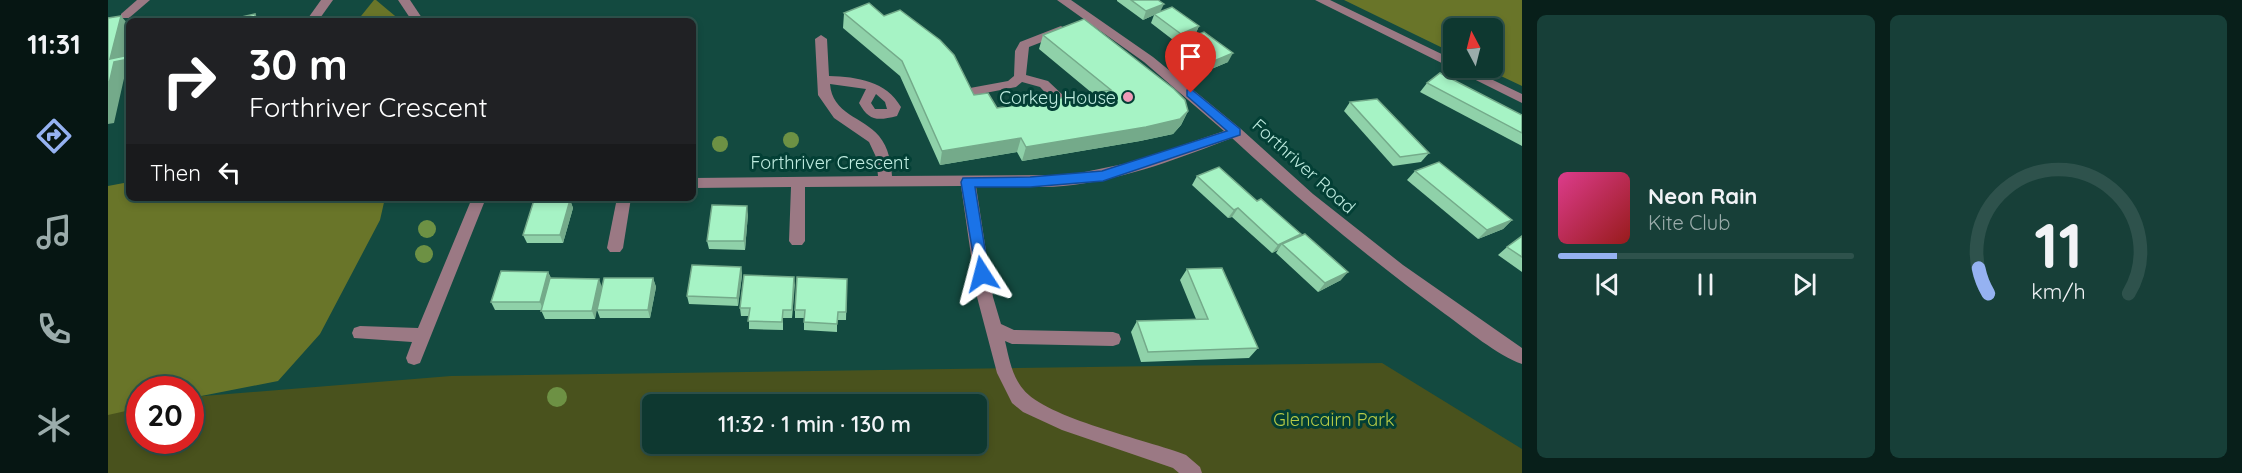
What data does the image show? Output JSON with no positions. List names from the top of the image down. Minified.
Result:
{"streets":{"street":["Forthriver Crescent","Forthriver Road"]},"crossings":[["Forthriver Crescent","Forthriver Road"]],"parks":["Glencairn Park"],"places":["Corkey House"],"north":"top","page":{"tabs":"11:31","turn":["30 m","Forthriver Crescent"],"then":"Then","song":["Neon Rain","Kite Club"],"limit":"20","trip":"11:32 · 1 min · 130 m","gauge":["11","km/h"]}}
